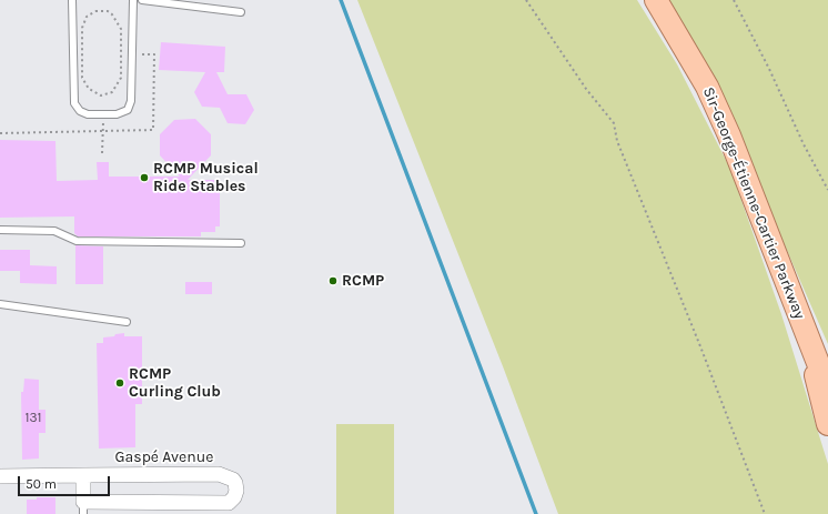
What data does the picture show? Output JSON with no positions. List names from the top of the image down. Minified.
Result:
{"streets":{"main road":["Sir-George-Étienne-Cartier Parkway"],"street":["Gaspé Avenue"]},"places":["RCMP Musical Ride Stables","RCMP","RCMP Curling Club"],"house_numbers":["131"],"scale_bar":"50 m"}
